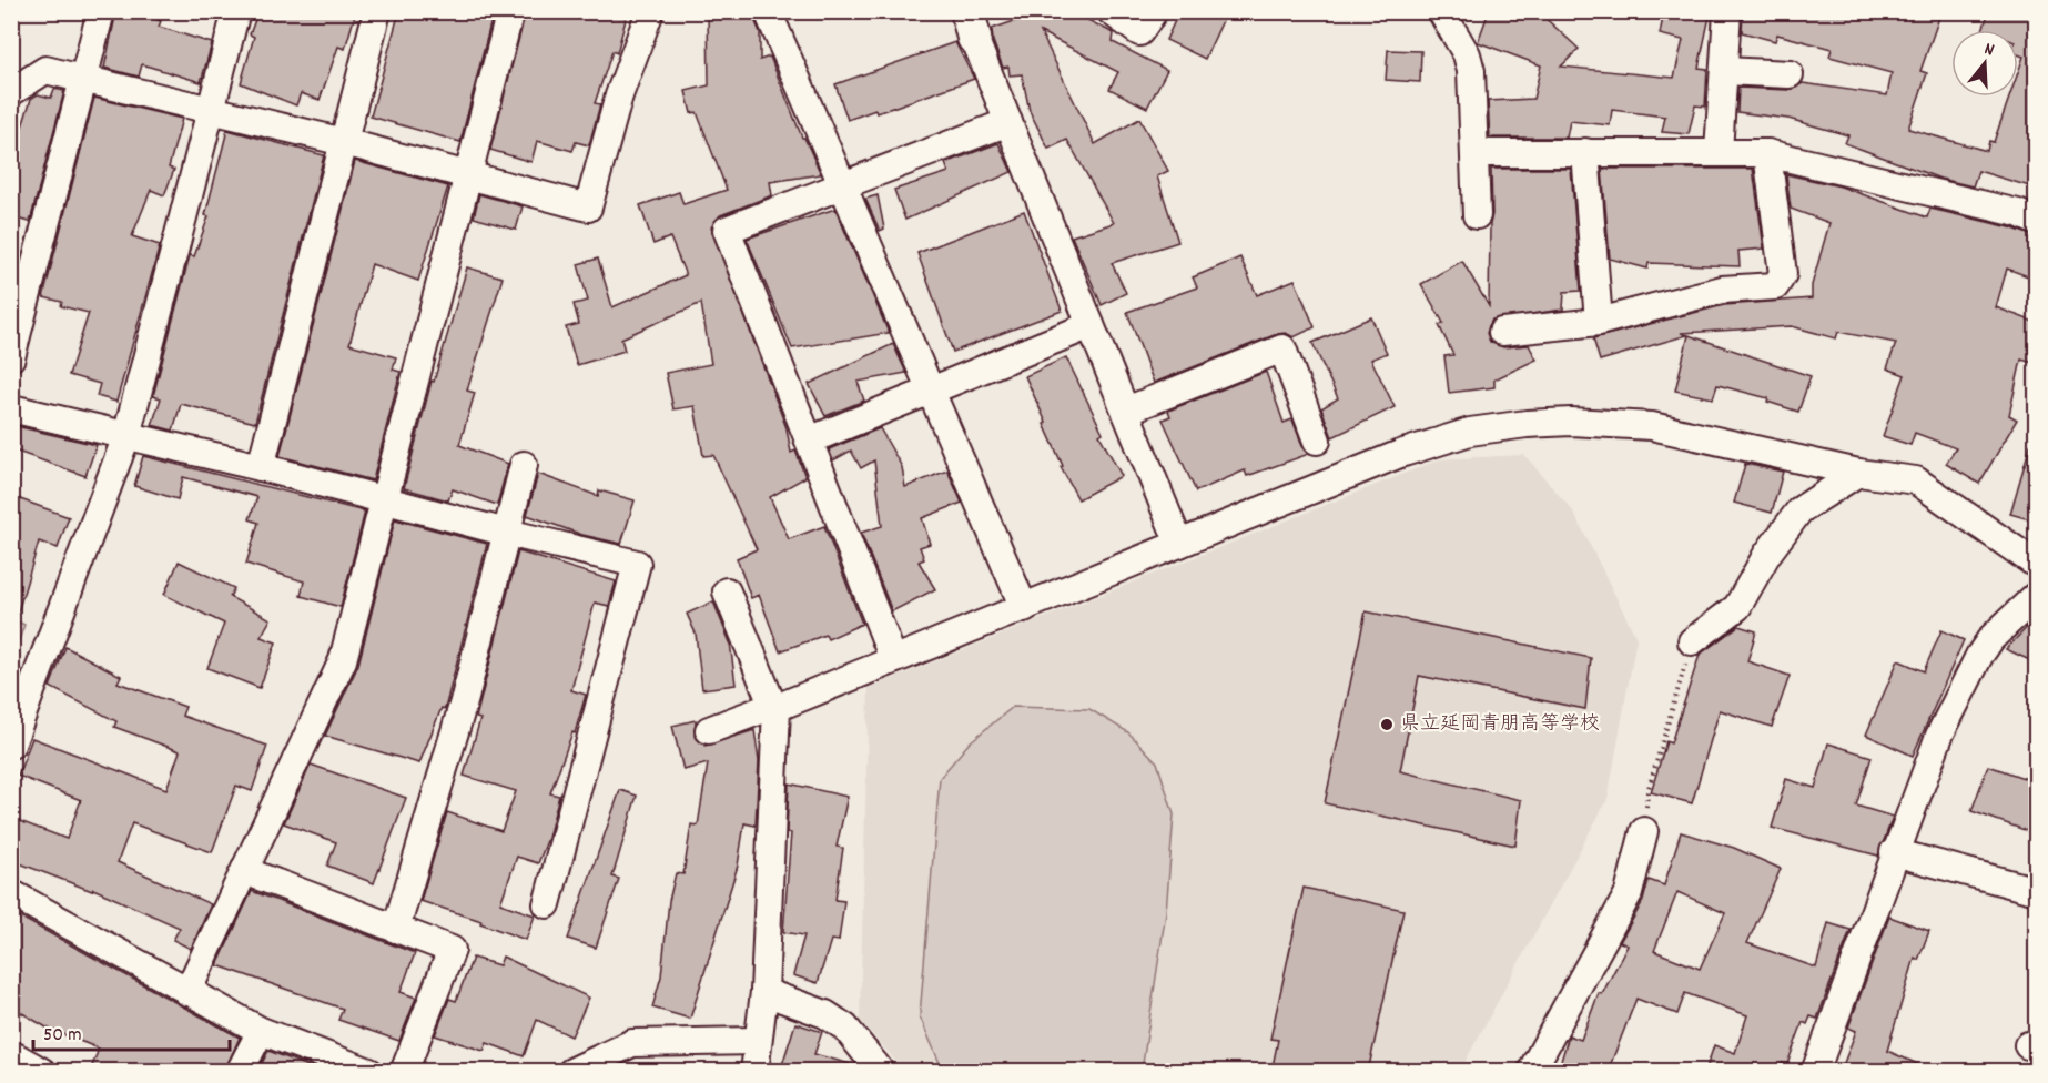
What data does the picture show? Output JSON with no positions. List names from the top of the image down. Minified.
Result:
{"places":["県立延岡青朋高等学校"],"scale_bar":"50 m","north":"top"}
